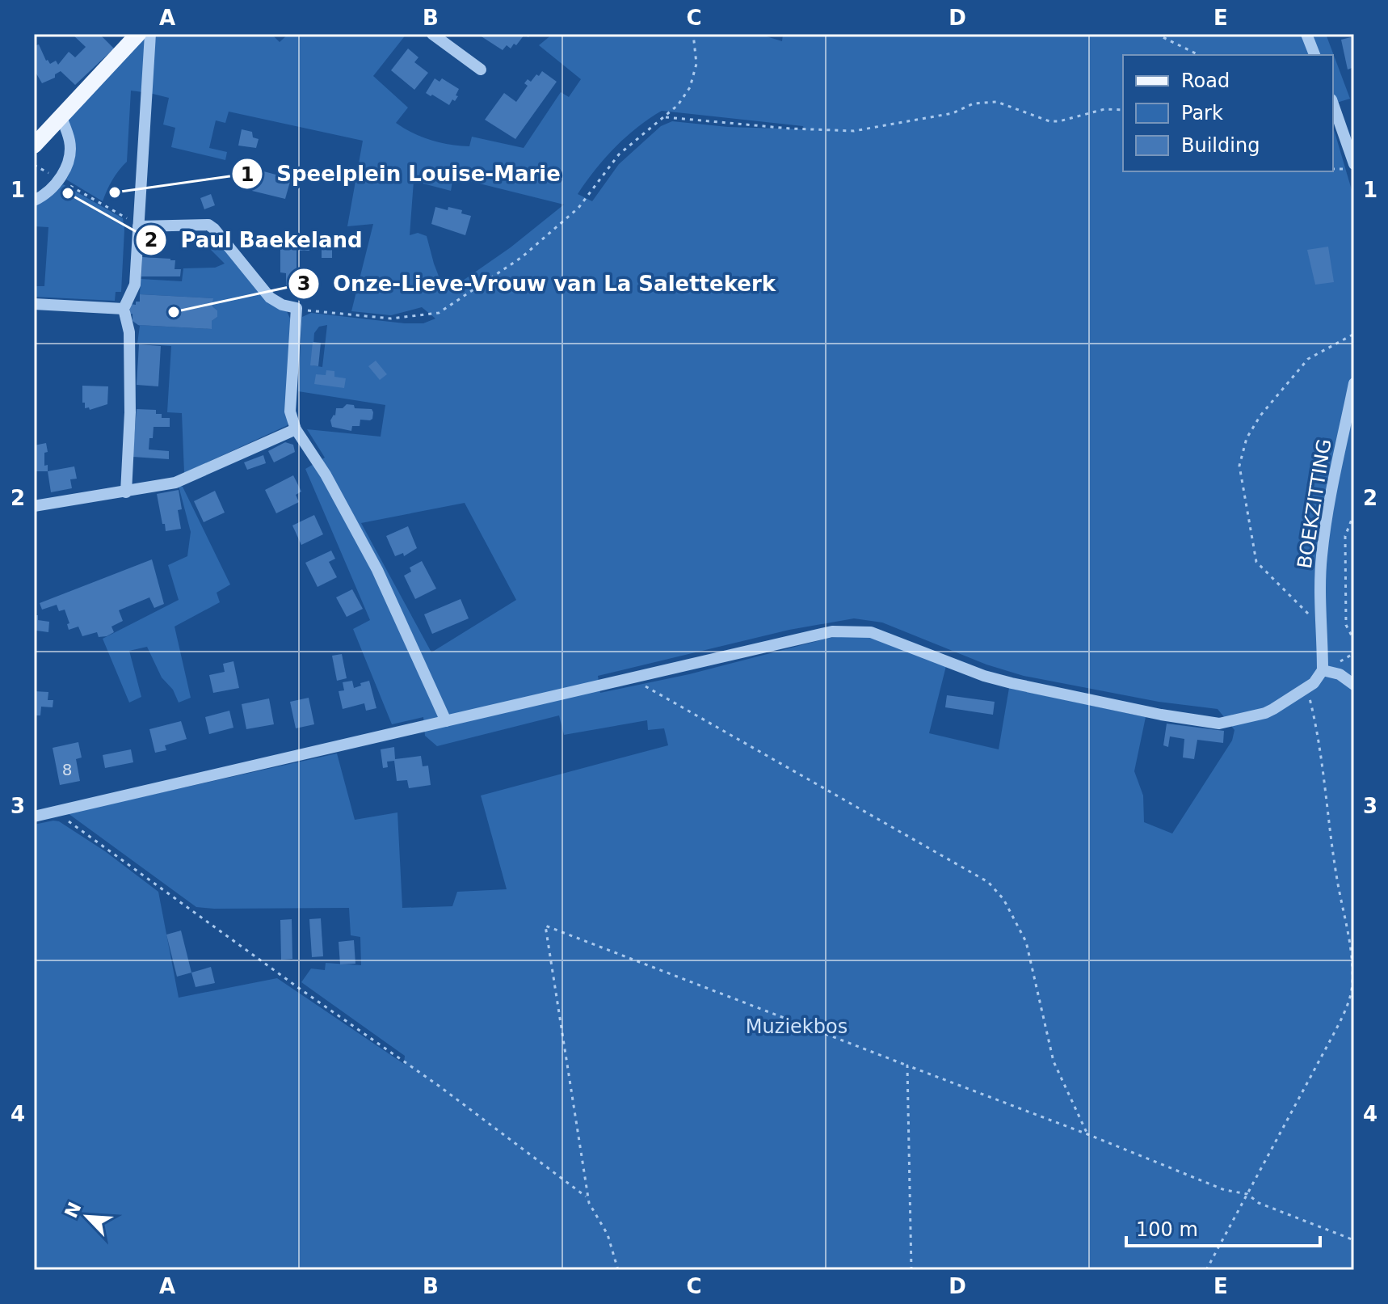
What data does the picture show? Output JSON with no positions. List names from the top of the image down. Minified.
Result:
{"streets":{"street":["BOEKZITTING"]},"parks":["Muziekbos"],"places":["Speelplein Louise-Marie","Paul Baekeland","Onze-Lieve-Vrouw van La Salettekerk"],"house_numbers":["8"],"legend":["Road","Park","Building"],"scale_bar":"100 m","north":"top left","grid":{"columns":["A","B","C","D","E"],"rows":["1","2","3","4"]}}
